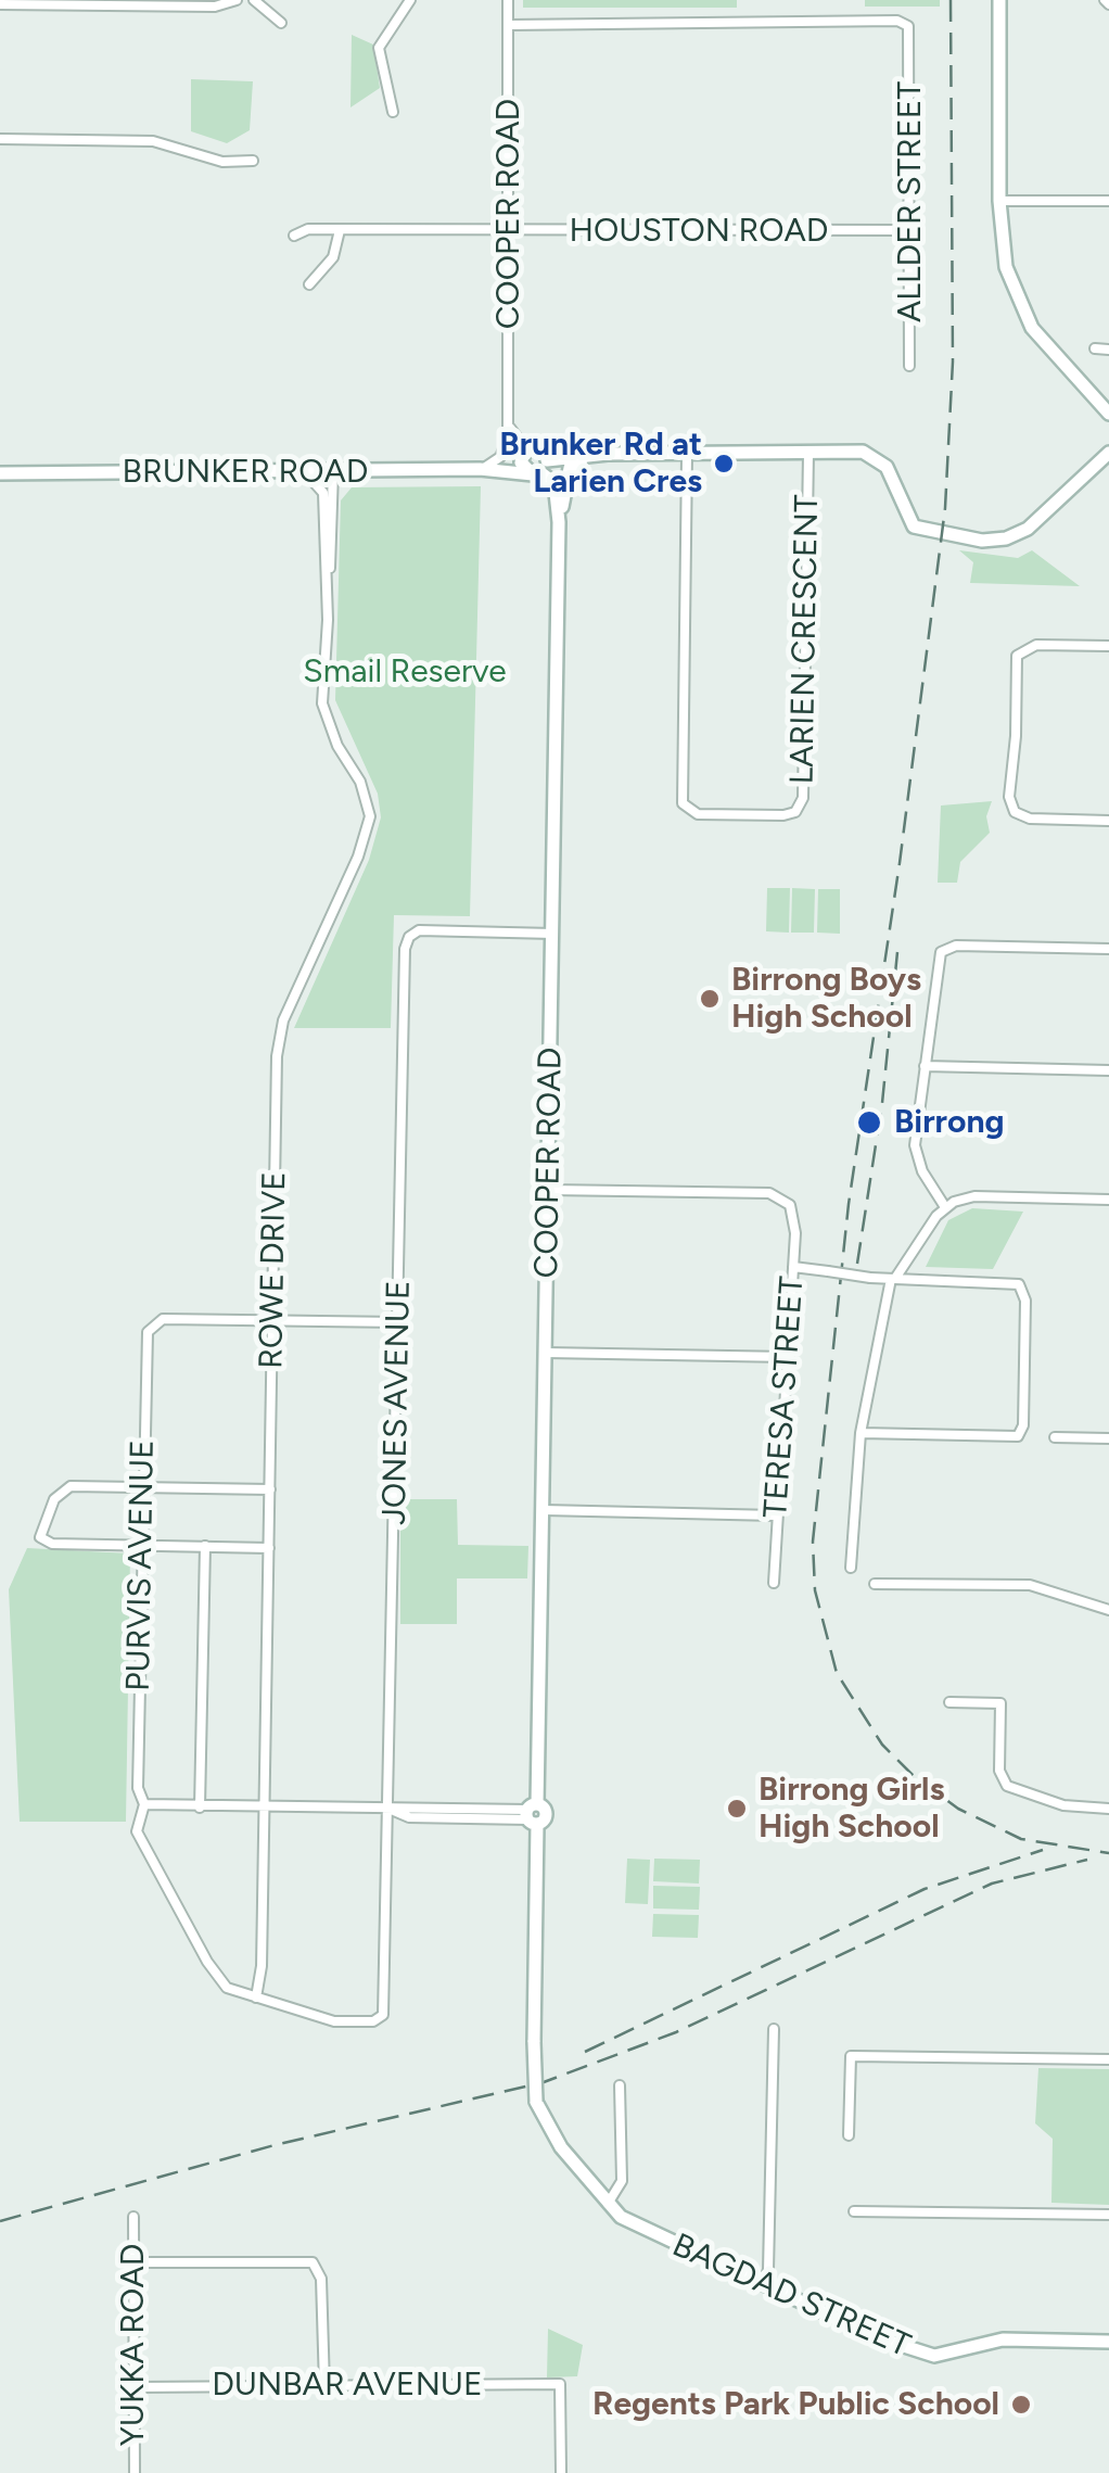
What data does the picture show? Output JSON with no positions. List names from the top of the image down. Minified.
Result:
{"streets":{"street":["ALLDER STREET","COOPER ROAD","HOUSTON ROAD","BRUNKER ROAD","LARIEN CRESCENT","ROWE DRIVE","TERESA STREET","JONES AVENUE","PURVIS AVENUE","BAGDAD STREET","YUKKA ROAD","DUNBAR AVENUE"]},"crossings":[["ALLDER STREET","COOPER ROAD"],["ALLDER STREET","HOUSTON ROAD"],["COOPER ROAD","HOUSTON ROAD"],["COOPER ROAD","TERESA STREET"],["COOPER ROAD","JONES AVENUE"],["COOPER ROAD","BAGDAD STREET"],["BRUNKER ROAD","LARIEN CRESCENT"],["BRUNKER ROAD","ROWE DRIVE"],["ROWE DRIVE","PURVIS AVENUE"],["JONES AVENUE","PURVIS AVENUE"],["YUKKA ROAD","DUNBAR AVENUE"]],"parks":["Smail Reserve"],"places":["Brunker Rd at Larien Cres","Birrong Boys High School","Birrong","Birrong Girls High School","Regents Park Public School"]}
